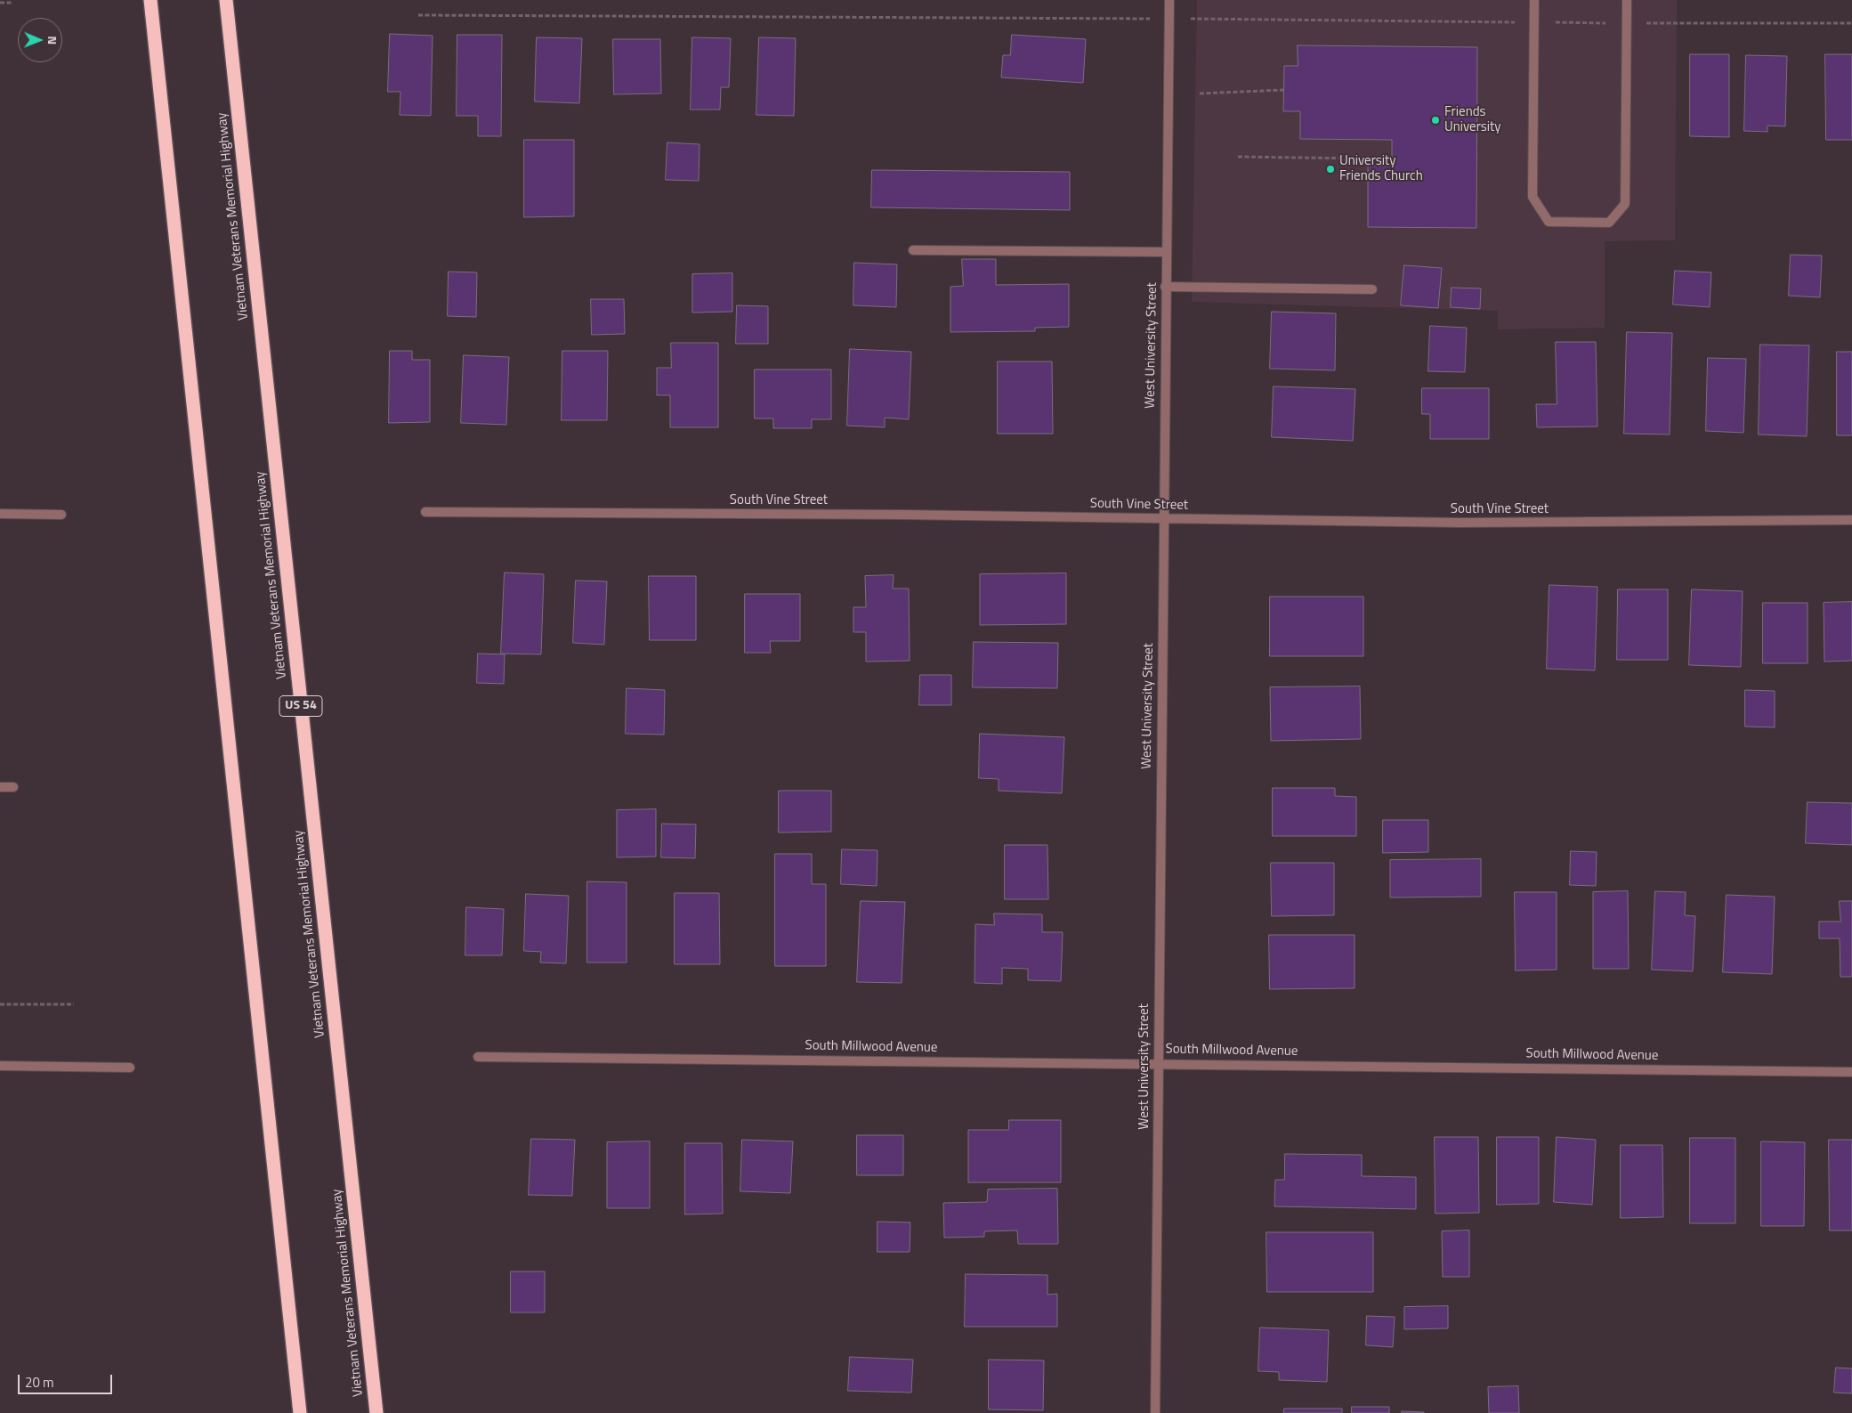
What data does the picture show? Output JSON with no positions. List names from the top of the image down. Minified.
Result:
{"streets":{"highway":["Vietnam Veterans Memorial Highway","US 54"],"street":["West University Street","South Vine Street","South Millwood Avenue"]},"crossings":[["West University Street","South Vine Street"],["West University Street","South Millwood Avenue"]],"places":["Friends University","University Friends Church"],"scale_bar":"20 m","north":"right"}
